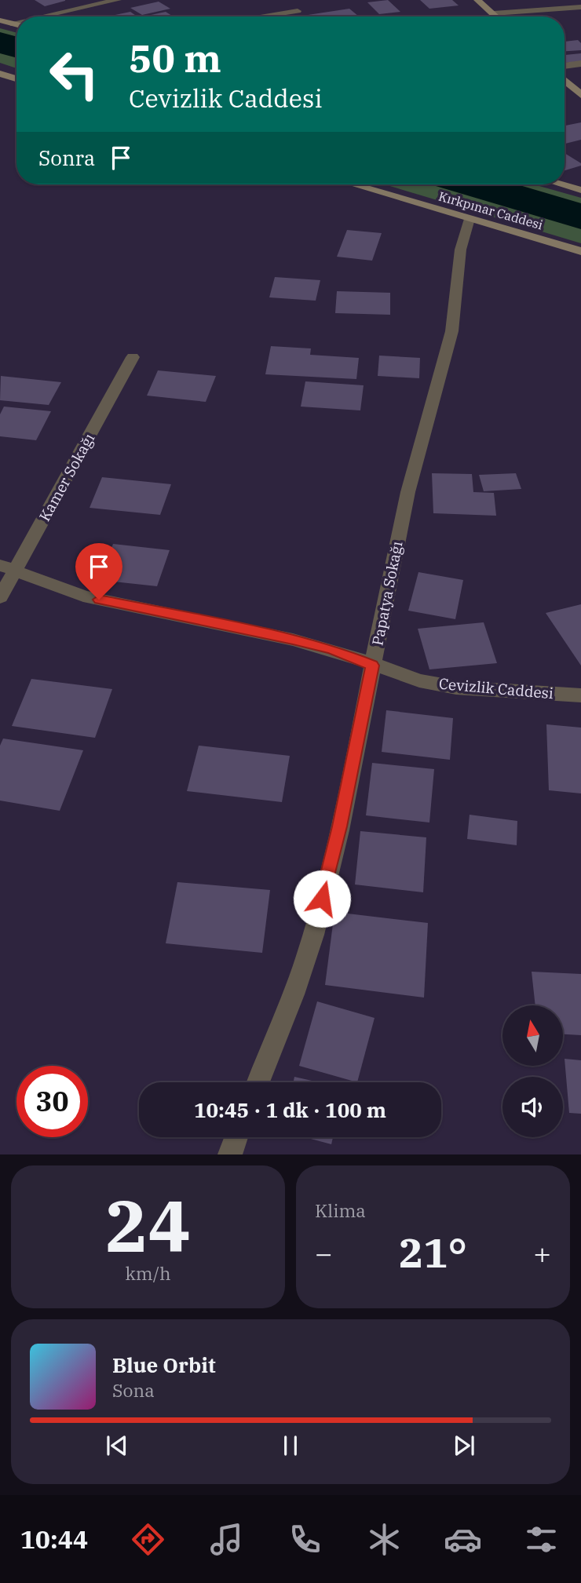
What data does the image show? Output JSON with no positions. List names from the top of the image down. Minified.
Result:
{"streets":{"street":["Kırkpınar Caddesi","Kamer Sokağı","Papatya Sokağı","Cevizlik Caddesi"]},"crossings":[["Kırkpınar Caddesi","Papatya Sokağı"],["Kamer Sokağı","Cevizlik Caddesi"],["Papatya Sokağı","Cevizlik Caddesi"]],"north":"top","page":{"turn":["50 m","Cevizlik Caddesi"],"then":"Sonra","limit":"30","trip":"10:45 · 1 dk · 100 m","tile":[["24","km/h"],"Klima"],"heat":["−","21°","+"],"song":["Blue Orbit","Sona"],"tabs":"10:44"}}
